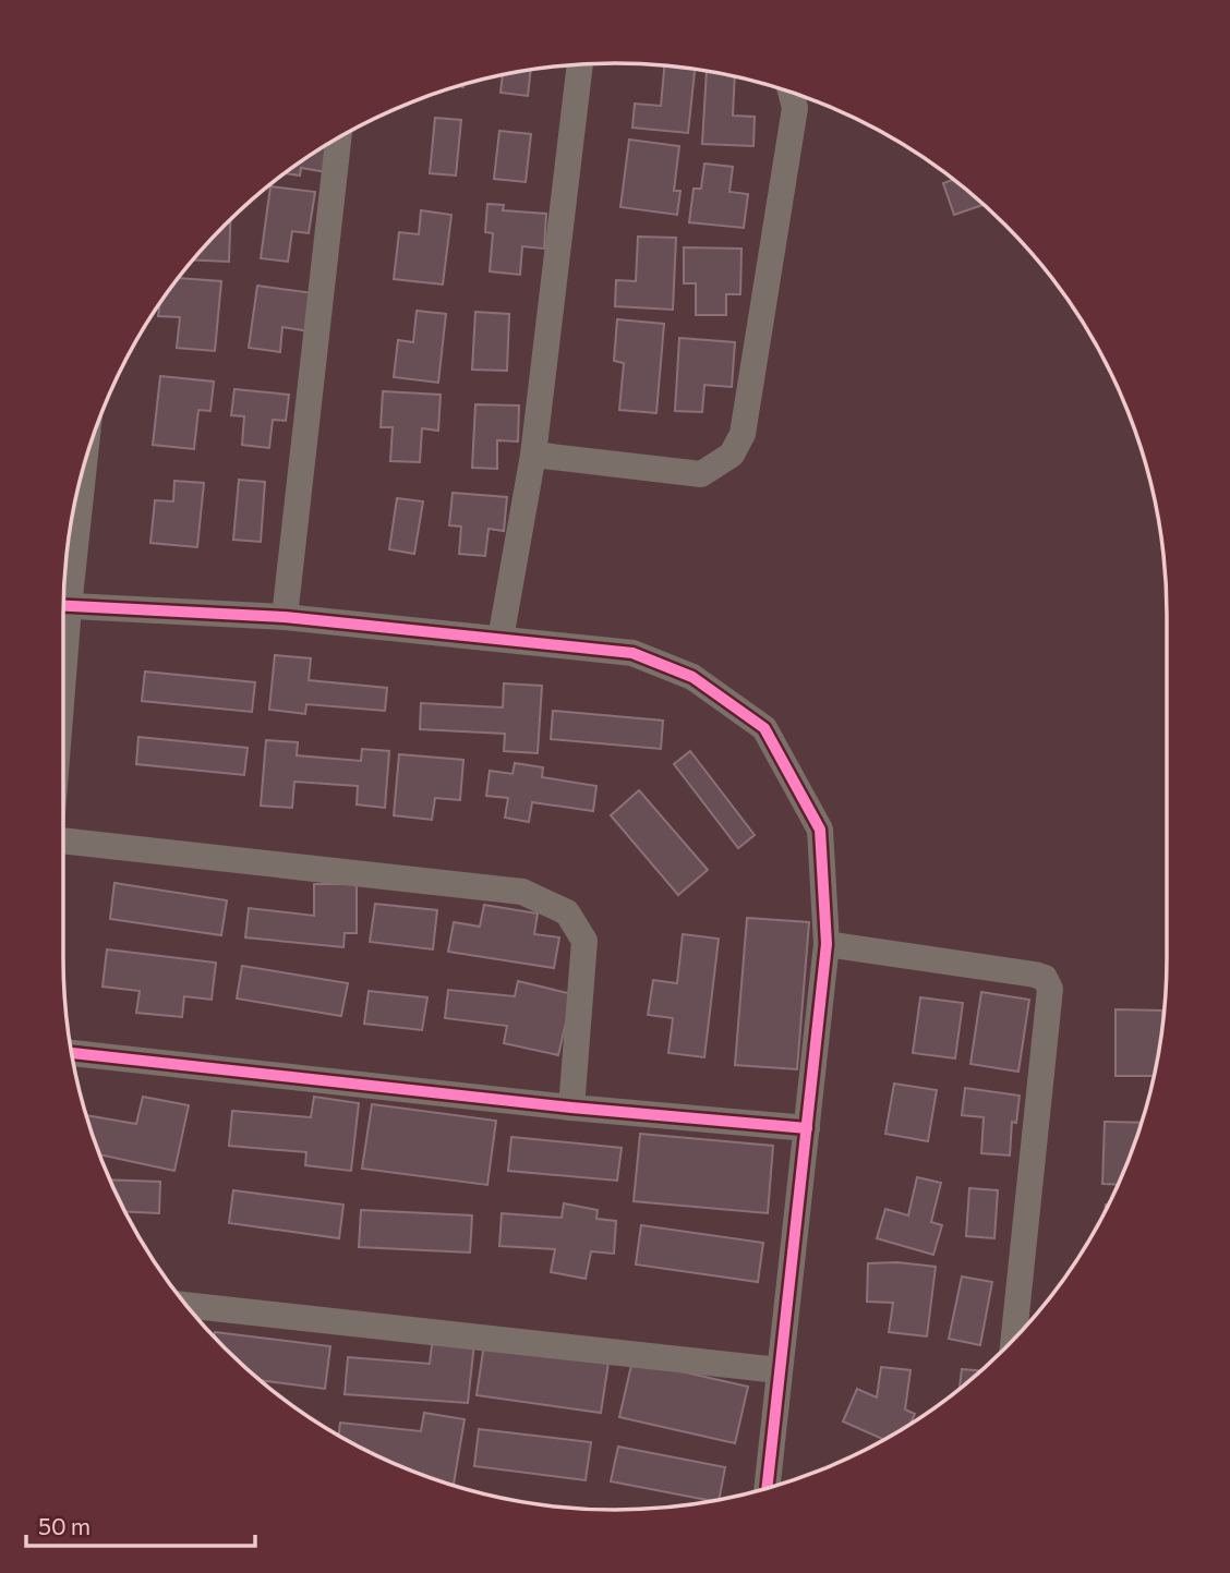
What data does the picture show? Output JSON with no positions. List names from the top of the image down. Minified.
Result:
{"scale_bar":"50 m"}
